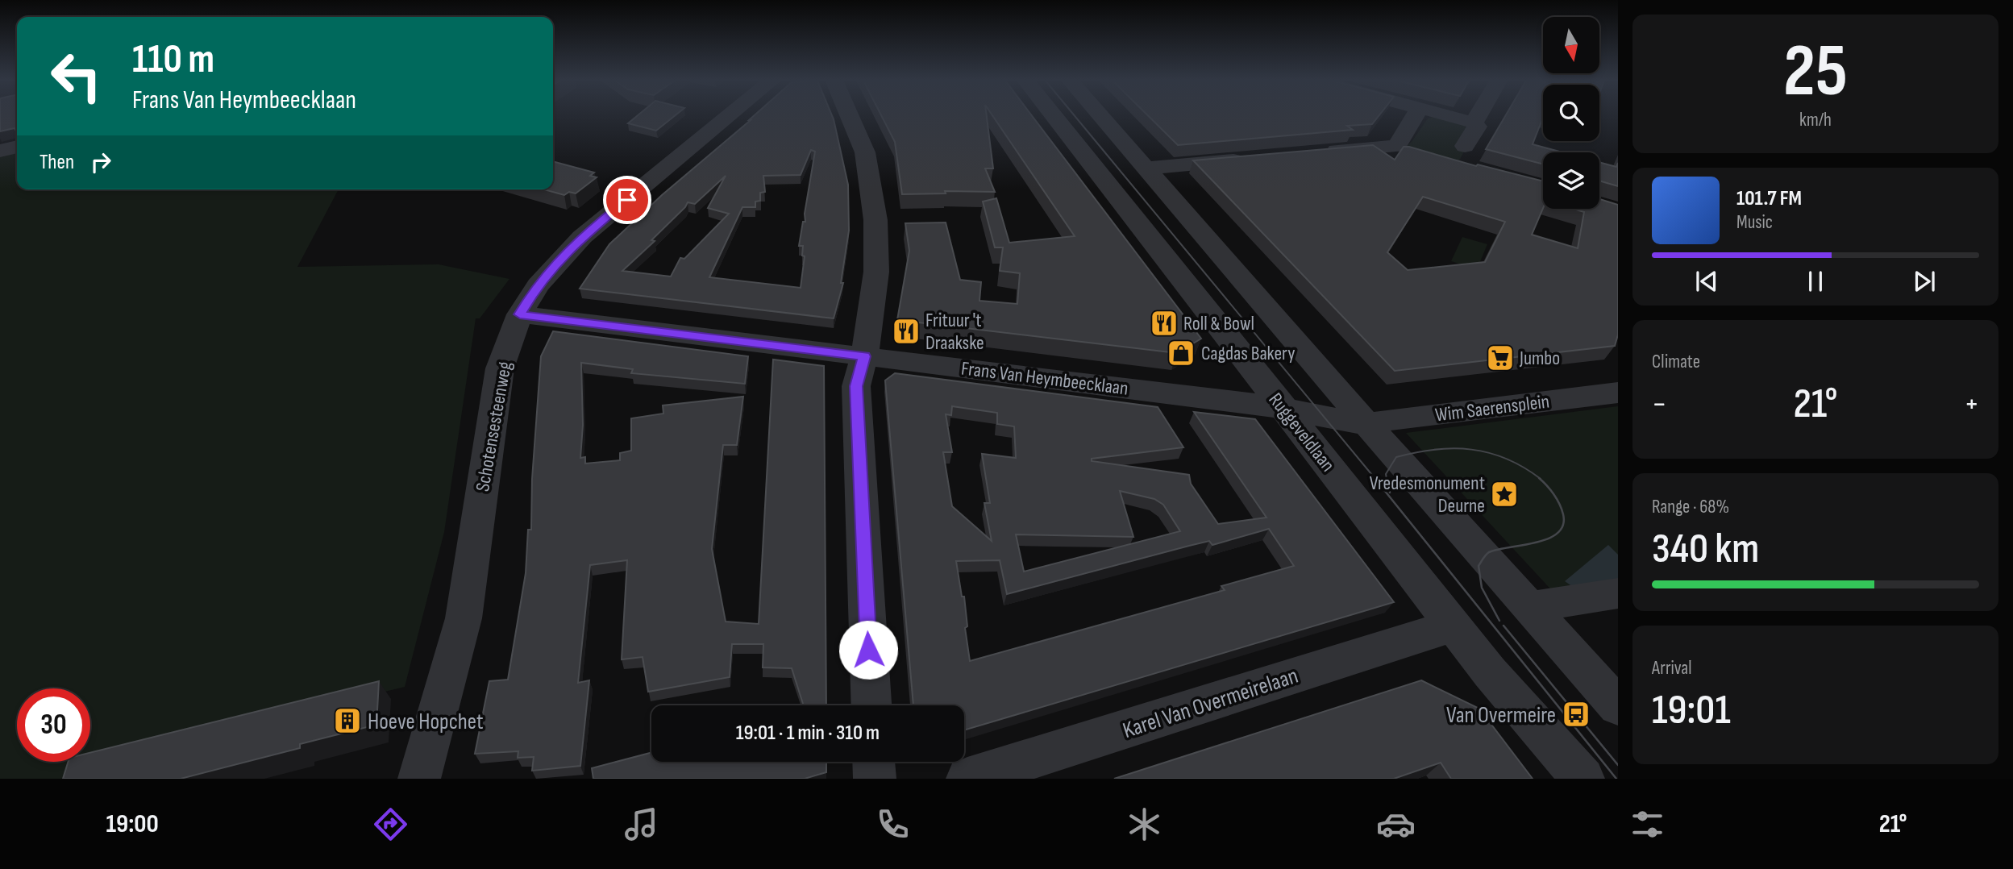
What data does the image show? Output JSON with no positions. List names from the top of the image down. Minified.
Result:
{"streets":{"street":["Frans Van Heymbeecklaan","Wim Saerensplein","Schotensesteenweg","Ruggeveldlaan","Karel Van Overmeirelaan"]},"crossings":[["Frans Van Heymbeecklaan","Wim Saerensplein"],["Frans Van Heymbeecklaan","Schotensesteenweg"],["Frans Van Heymbeecklaan","Ruggeveldlaan"],["Ruggeveldlaan","Karel Van Overmeirelaan"]],"places":{"restaurant":["Roll & Bowl","Frituur 't Draakske"],"shop":["Cagdas Bakery"],"supermarket":["Jumbo"],"place":["Vredesmonument Deurne"],"bus stop":["Van Overmeire"],"building":["Hoeve Hopchet"]},"north":"bottom","page":{"tile":[["25","km/h"],"Climate",["Range · 68%","340 km"],["Arrival","19:01"]],"turn":["110 m","Frans Van Heymbeecklaan"],"then":"Then","song":["101.7 FM","Music"],"heat":["−","21°","+"],"limit":"30","trip":"19:01 · 1 min · 310 m","tabs":["19:00","21°"]}}
